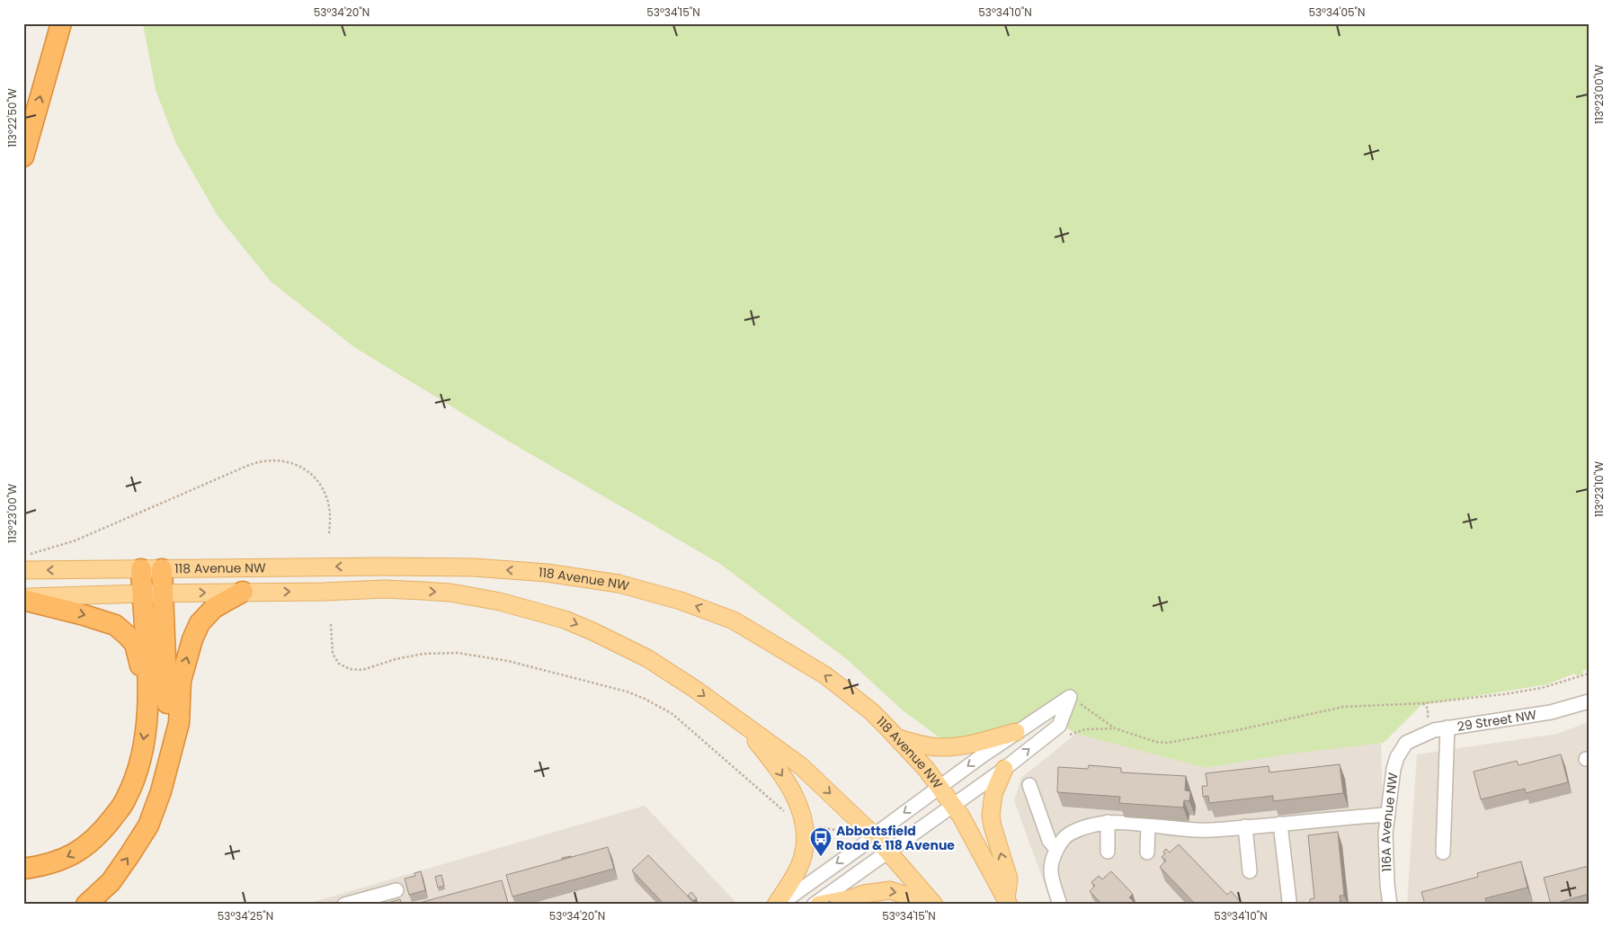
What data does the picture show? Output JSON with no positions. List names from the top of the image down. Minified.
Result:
{"streets":{"main road":["118 Avenue NW"],"street":["29 Street NW","116A Avenue NW"]},"crossings":[["29 Street NW","116A Avenue NW"]],"places":{"bus stop":["Abbottsfield Road & 118 Avenue"]},"coordinates":["53°34'20\"N","53°34'15\"N","53°34'10\"N","53°34'05\"N","113°23'00\"W","113°22'50\"W","113°23'10\"W","53°34'25\"N"]}
